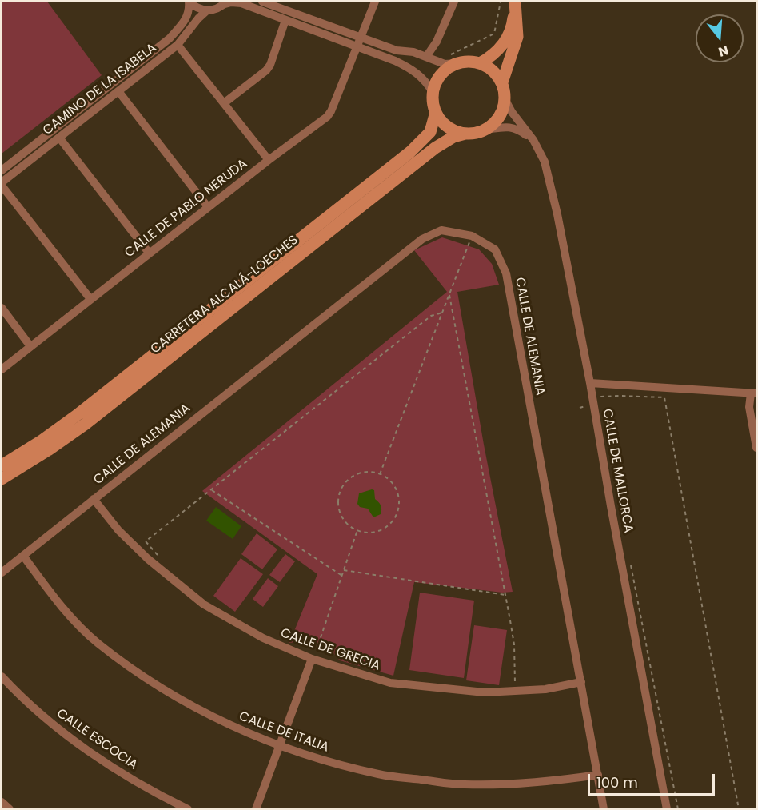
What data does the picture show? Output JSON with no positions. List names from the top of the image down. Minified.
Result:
{"streets":{"main road":["CARRETERA ALCALÁ-LOECHES"],"street":["CAMINO DE LA ISABELA","CALLE DE PABLO NERUDA","CALLE DE ALEMANIA","CALLE DE MALLORCA","CALLE DE GRECIA","CALLE DE ITALIA","CALLE ESCOCIA"]},"crossings":[["CARRETERA ALCALÁ-LOECHES","CALLE DE MALLORCA"],["CALLE DE ALEMANIA","CALLE DE GRECIA"],["CALLE DE ALEMANIA","CALLE DE ITALIA"]],"scale_bar":"100 m","north":"bottom"}
